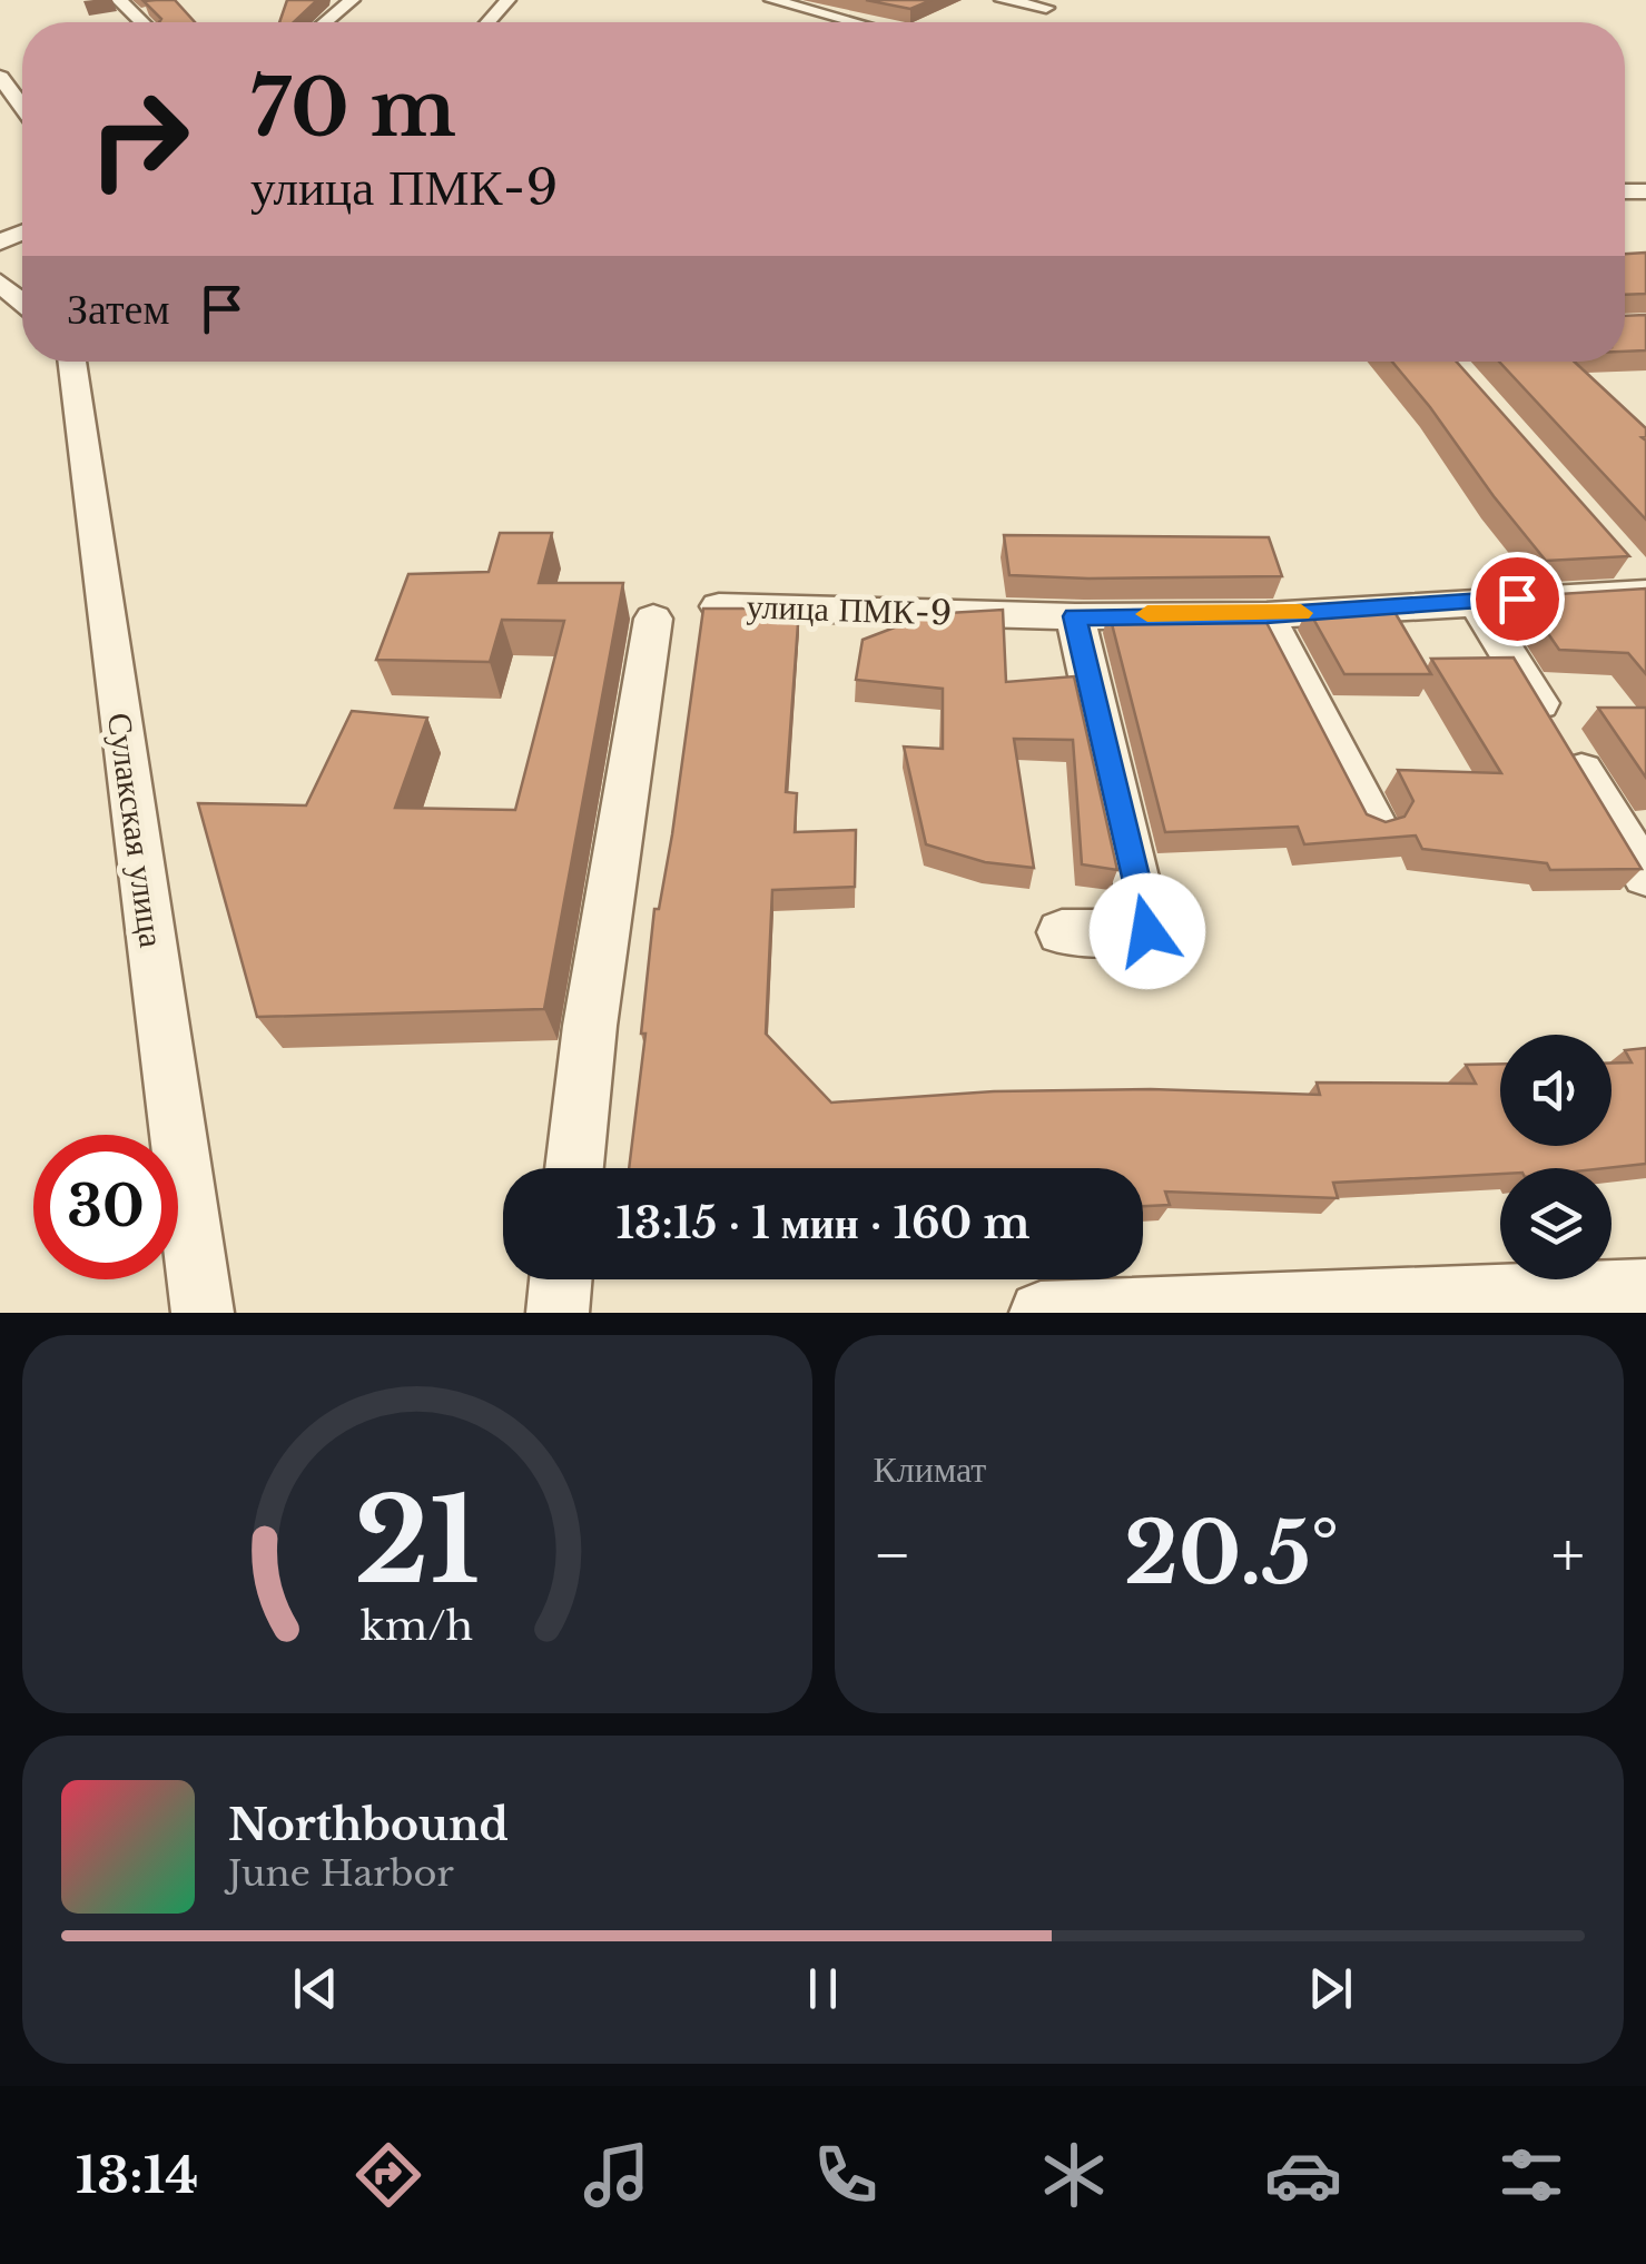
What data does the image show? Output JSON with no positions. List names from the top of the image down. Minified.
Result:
{"streets":{"street":["улица ПМК-9","Сулакская улица"]},"page":{"turn":["70 m","улица ПМК-9"],"then":"Затем","limit":"30","trip":"13:15 · 1 мин · 160 m","tile":"Климат","heat":["−","20.5°","+"],"song":["Northbound","June Harbor"],"tabs":"13:14","gauge":["21","km/h"]}}
